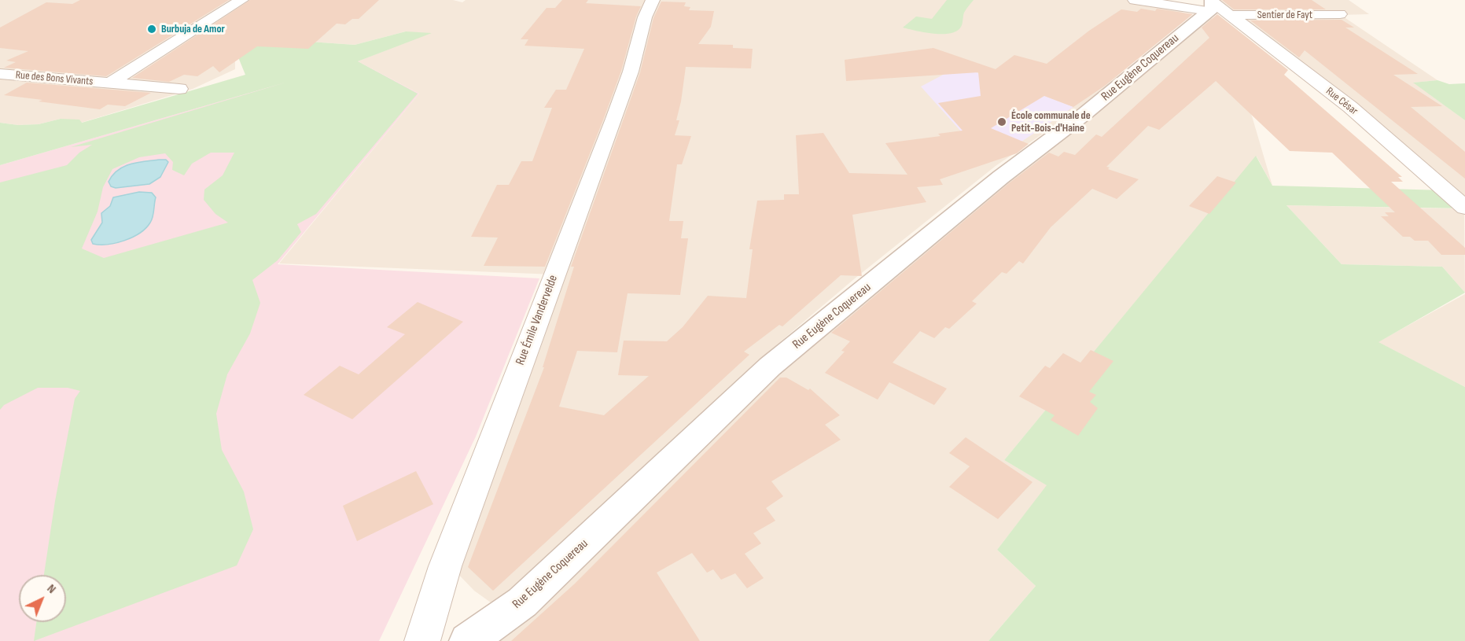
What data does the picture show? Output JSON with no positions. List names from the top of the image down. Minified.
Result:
{"streets":{"street":["Sentier de Fayt","Rue Eugène Coquereau","Rue des Bons Vivants","Rue César","Rue Émile Vandervelde"]},"crossings":[["Sentier de Fayt","Rue Eugène Coquereau"],["Sentier de Fayt","Rue César"],["Rue Eugène Coquereau","Rue César"]],"places":["Burbuja de Amor","École communale de Petit-Bois-d'Haine"],"north":"top right"}
